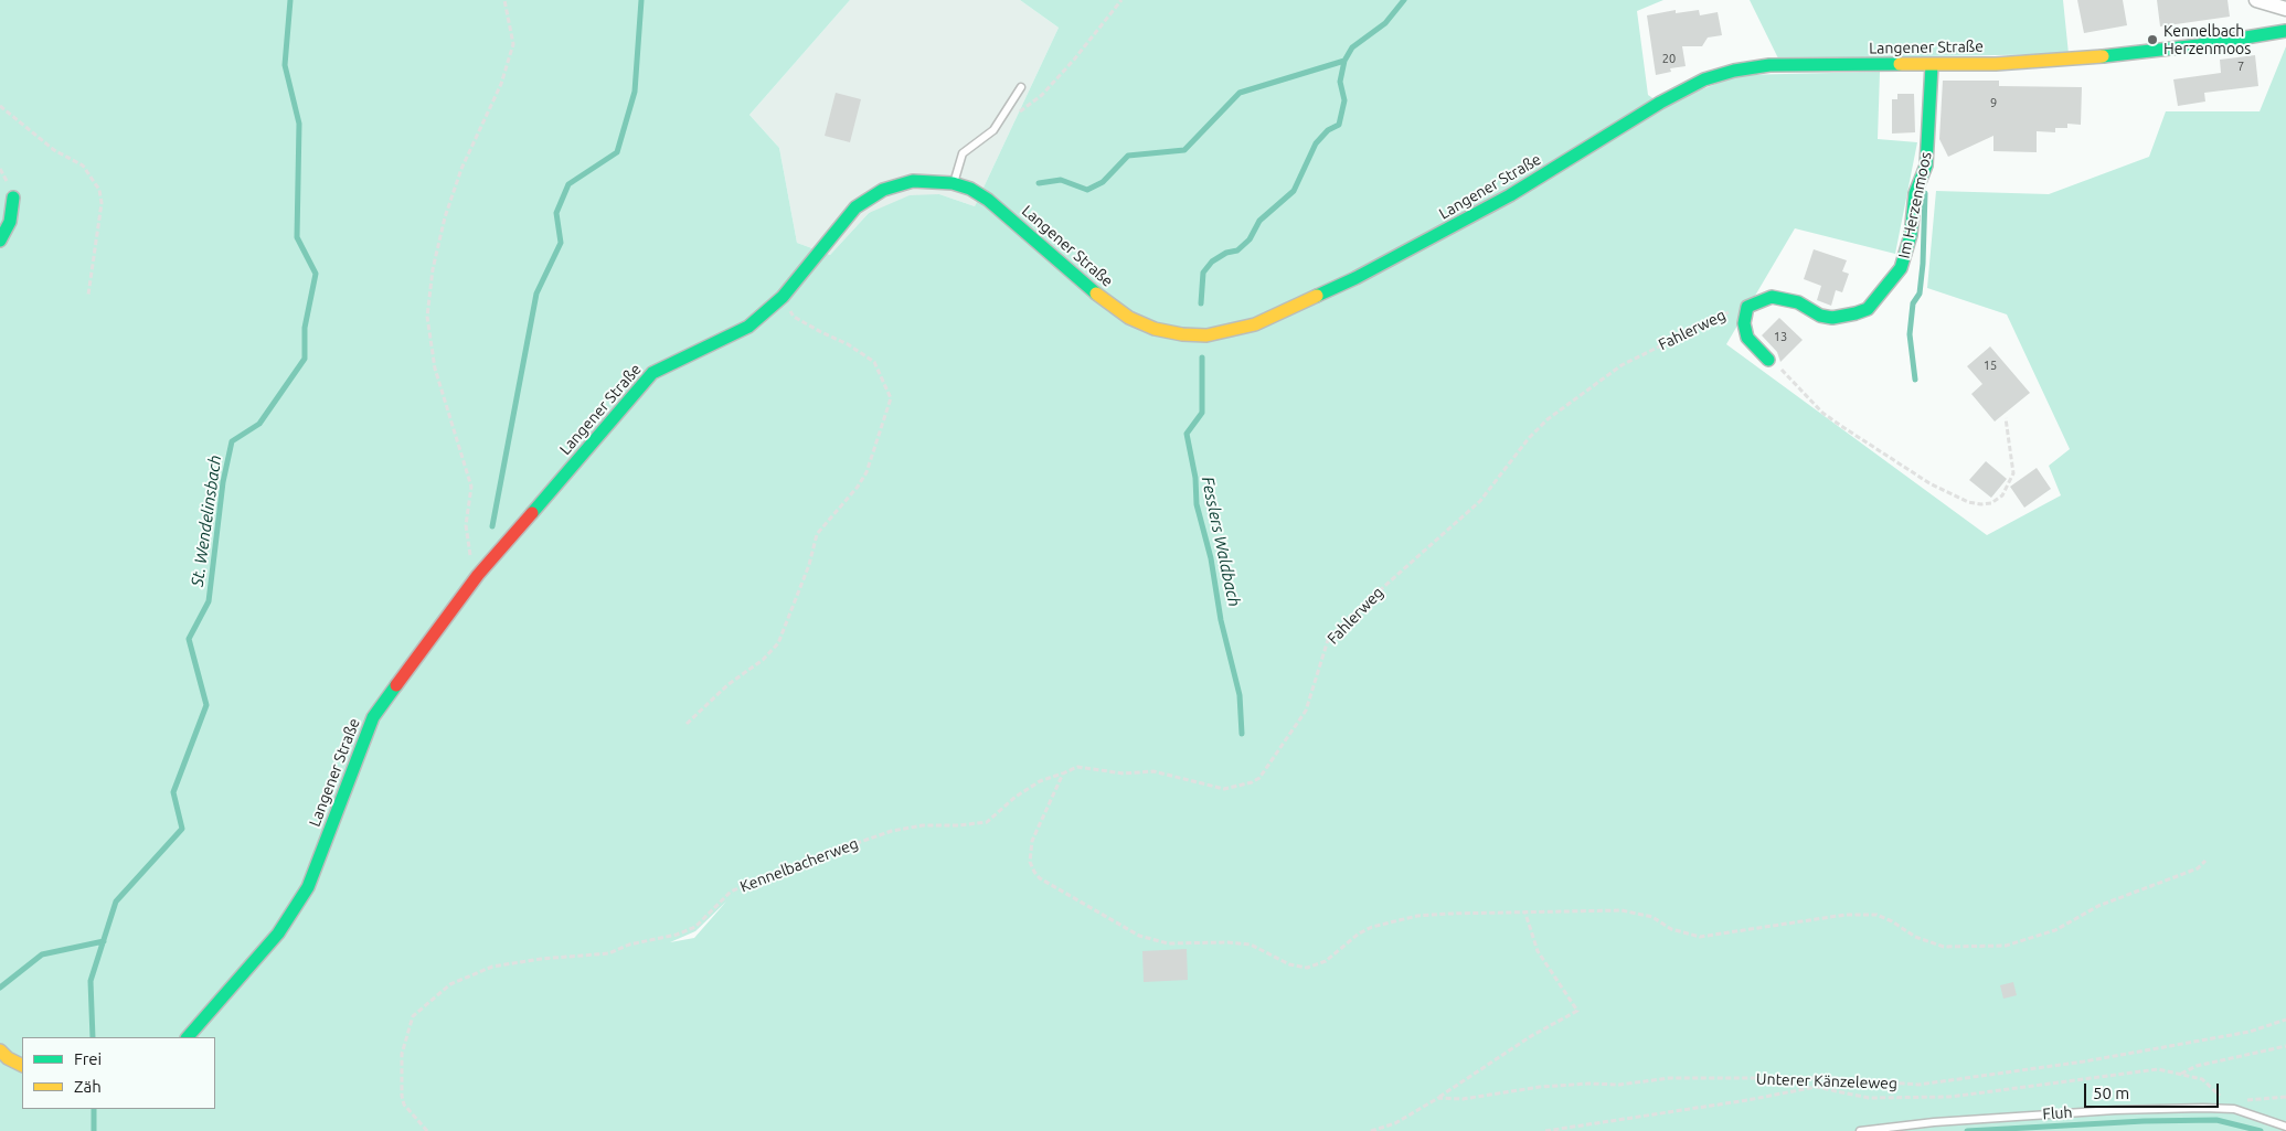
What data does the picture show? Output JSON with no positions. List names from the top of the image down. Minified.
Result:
{"streets":{"main road":["Langener Straße","Im Herzenmoos"],"lane":["Fluh"],"path":["Fahlerweg","Kennelbacherweg","Unterer Känzeleweg"]},"crossings":[["Langener Straße","Im Herzenmoos"],["Fahlerweg","Kennelbacherweg"]],"water":["St. Wendelinsbach","Fesslers Waldbach"],"places":["Kennelbach Herzenmoos"],"house_numbers":["20","7","9","13","15"],"legend":["Frei","Zäh"],"scale_bar":"50 m"}
